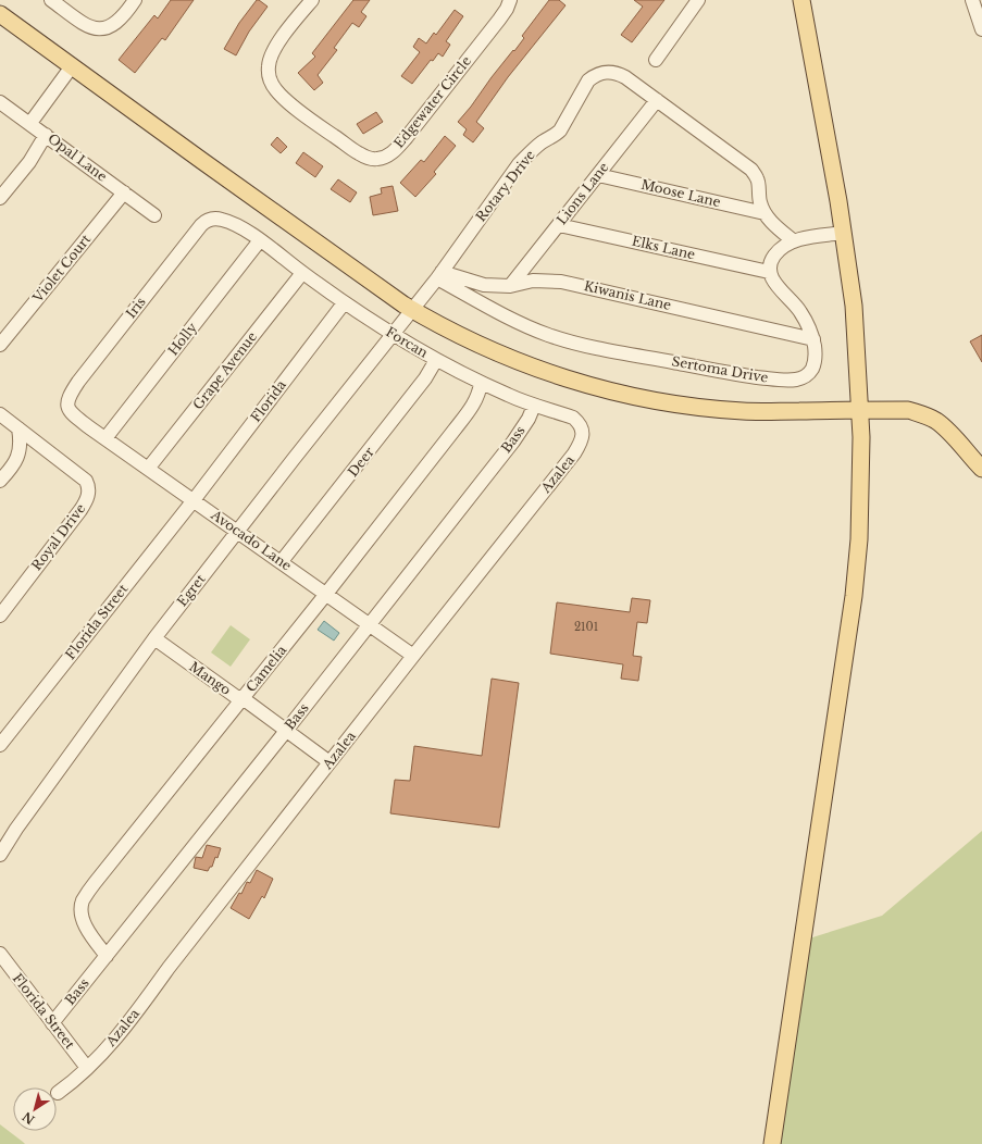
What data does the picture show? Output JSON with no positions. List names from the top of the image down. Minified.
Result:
{"streets":{"street":["Edgewater Circle","Opal Lane","Rotary Drive","Lions Lane","Moose Lane","Elks Lane","Violet Court","Kiwanis Lane","Iris","Holly","Forcan","Sertoma Drive","Grape Avenue","Florida","Bass","Deer","Azalea","Royal Drive","Avocado Lane","Egret","Florida Street","Camelia","Mango"]},"crossings":[["Opal Lane","Violet Court"],["Rotary Drive","Lions Lane"],["Rotary Drive","Moose Lane"],["Rotary Drive","Kiwanis Lane"],["Rotary Drive","Forcan"],["Rotary Drive","Sertoma Drive"],["Rotary Drive","Egret"],["Lions Lane","Moose Lane"],["Lions Lane","Elks Lane"],["Lions Lane","Kiwanis Lane"],["Elks Lane","Sertoma Drive"],["Kiwanis Lane","Sertoma Drive"],["Iris","Forcan"],["Iris","Avocado Lane"],["Holly","Forcan"],["Holly","Avocado Lane"],["Forcan","Grape Avenue"],["Forcan","Florida"],["Forcan","Bass"],["Forcan","Deer"],["Forcan","Azalea"],["Forcan","Egret"],["Forcan","Camelia"],["Grape Avenue","Avocado Lane"],["Florida","Avocado Lane"],["Florida","Florida Street"],["Bass","Avocado Lane"],["Bass","Florida Street"],["Bass","Camelia"],["Bass","Mango"],["Deer","Avocado Lane"],["Azalea","Avocado Lane"],["Azalea","Florida Street"],["Azalea","Mango"],["Avocado Lane","Egret"],["Avocado Lane","Florida Street"],["Avocado Lane","Camelia"],["Egret","Mango"],["Camelia","Mango"]],"house_numbers":["2101"],"north":"bottom left"}
